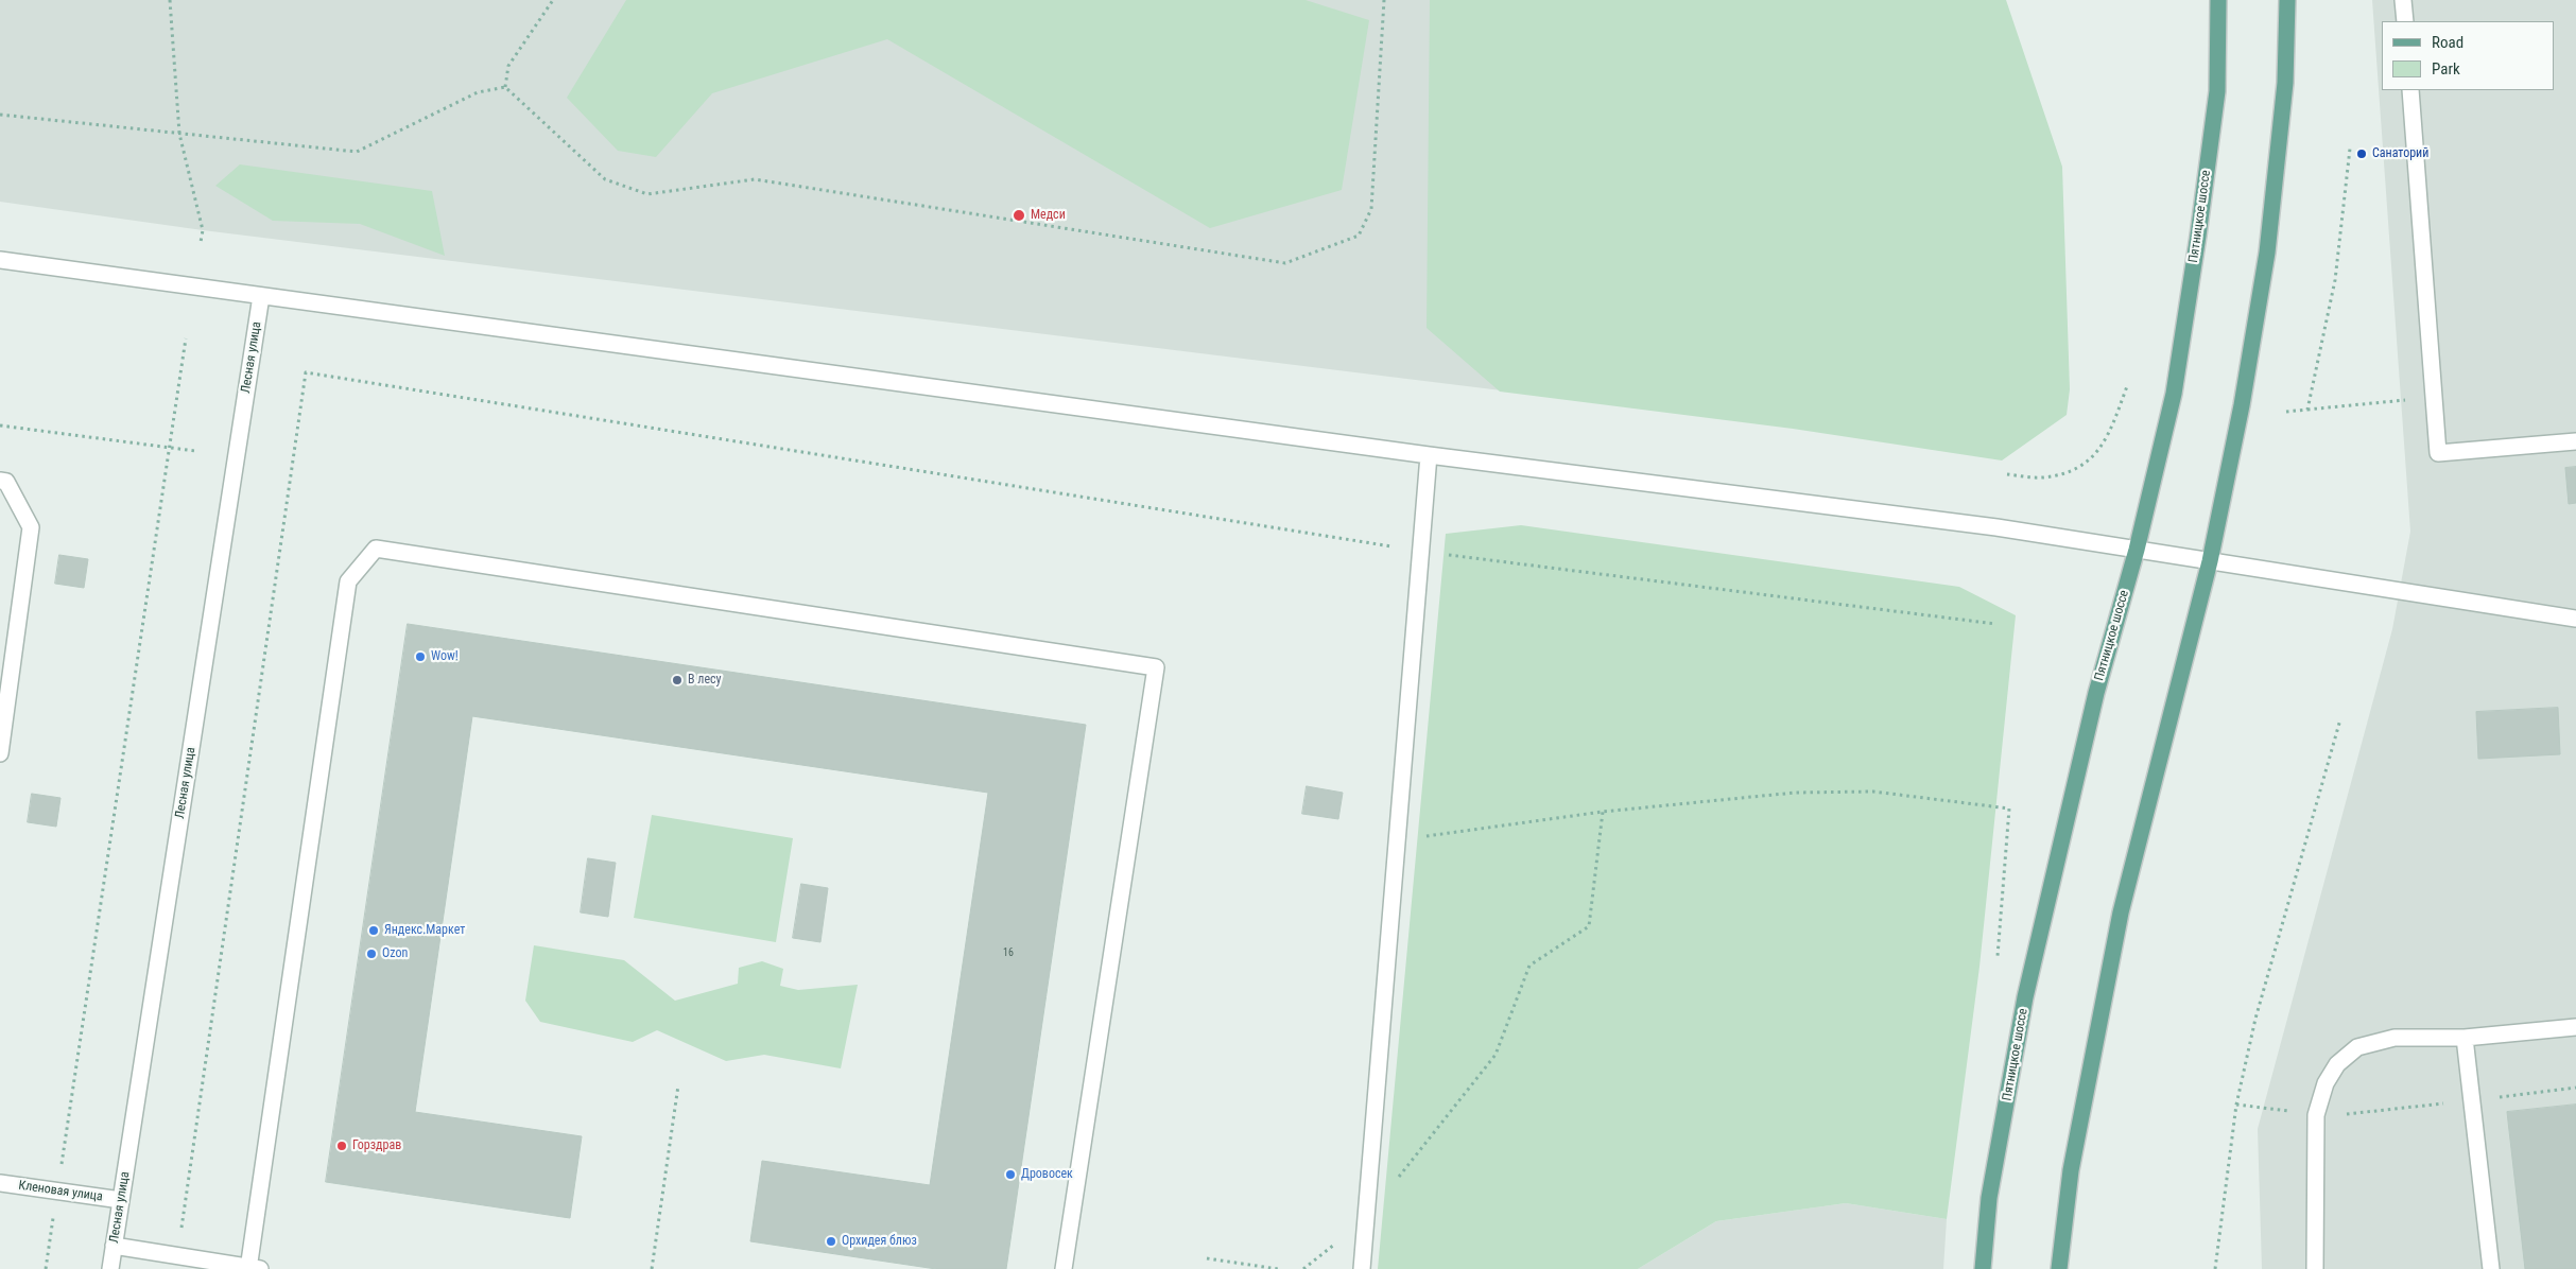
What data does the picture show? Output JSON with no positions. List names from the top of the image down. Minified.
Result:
{"streets":{"main road":["Пятницкое шоссе"],"street":["Лесная улица","Кленовая улица"]},"crossings":[["Лесная улица","Кленовая улица"]],"places":["Санаторий","Медси","Wow!","В лесу","Яндекс.Маркет","Ozon","Горздрав","Дровосек","Орхидея блюз"],"house_numbers":["16"],"legend":["Road","Park"]}
